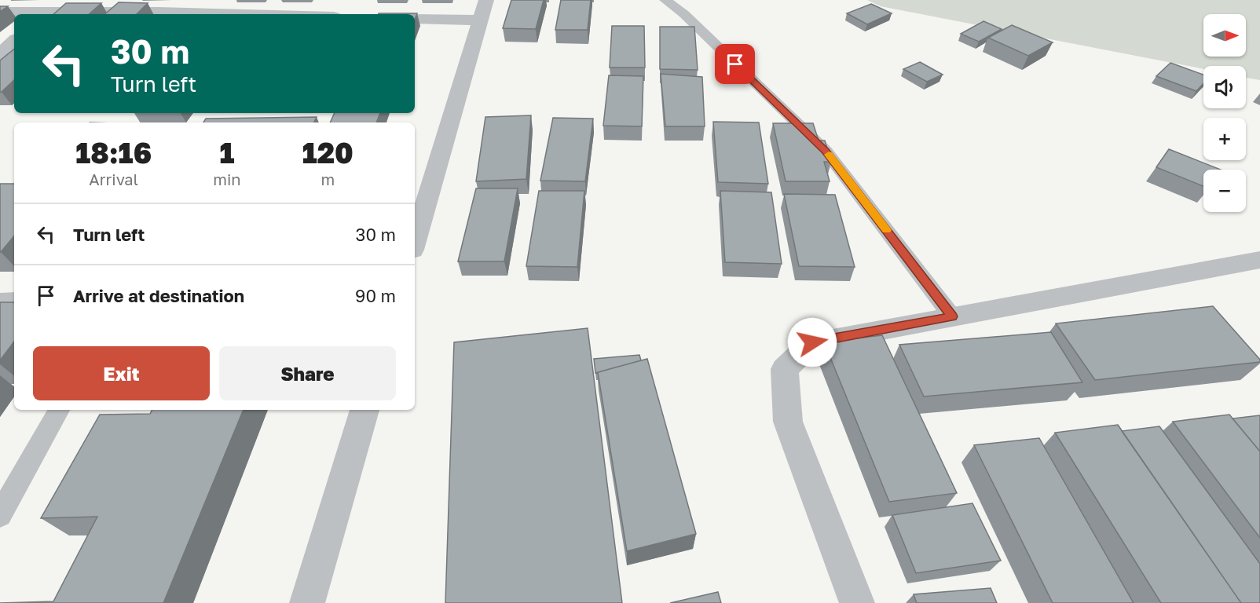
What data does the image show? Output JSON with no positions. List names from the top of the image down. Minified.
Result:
{"north":"right","page":{"map_buttons":["+","−"],"turn":["30 m","Turn left"],"eta":["18:16","Arrival","1","min","120","m"],"list":[{"name":"Turn left","value":"30 m"},{"name":"Arrive at destination","value":"90 m"}],"buttons":["Exit","Share"]}}
